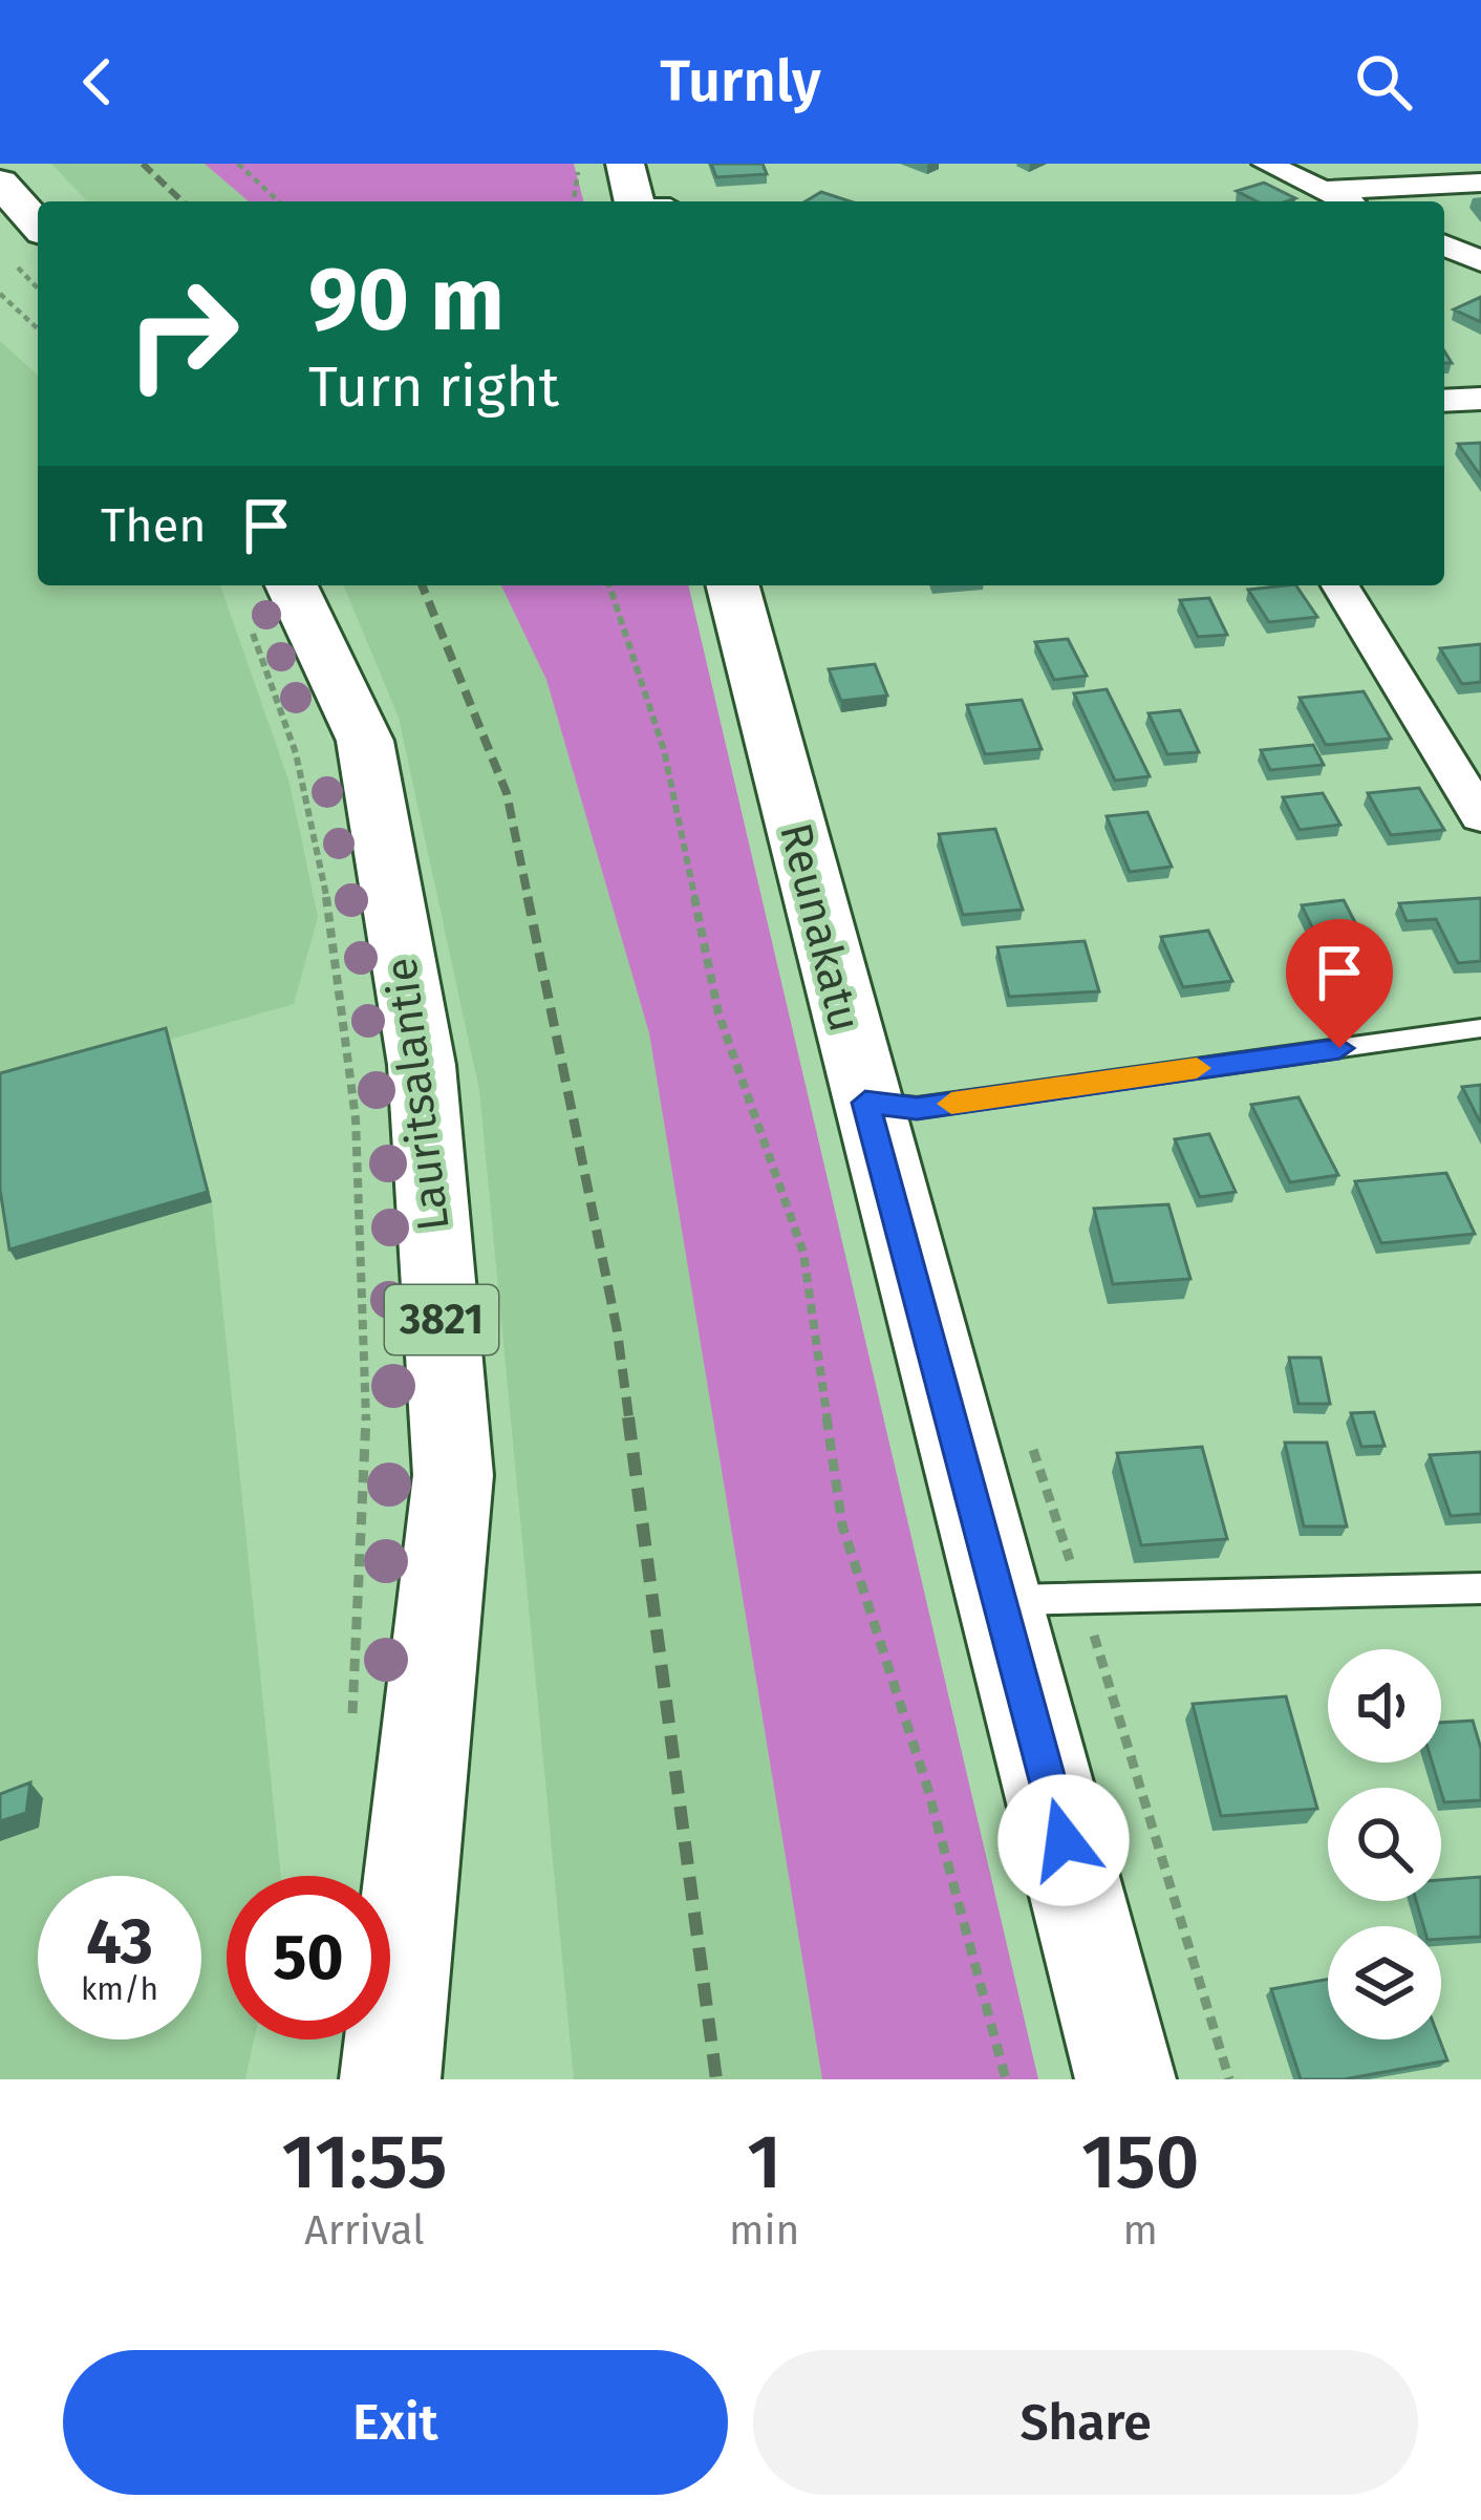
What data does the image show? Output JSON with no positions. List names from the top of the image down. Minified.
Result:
{"streets":{"main road":["Reunakatu","Lauritsalantie","3821"]},"page":{"header":"Turnly","turn":["90 m","Turn right"],"then":"Then","speed":"43 km/h","limit":"50","eta":["11:55","Arrival","1","min","150","m"],"buttons":["Exit","Share"]}}
